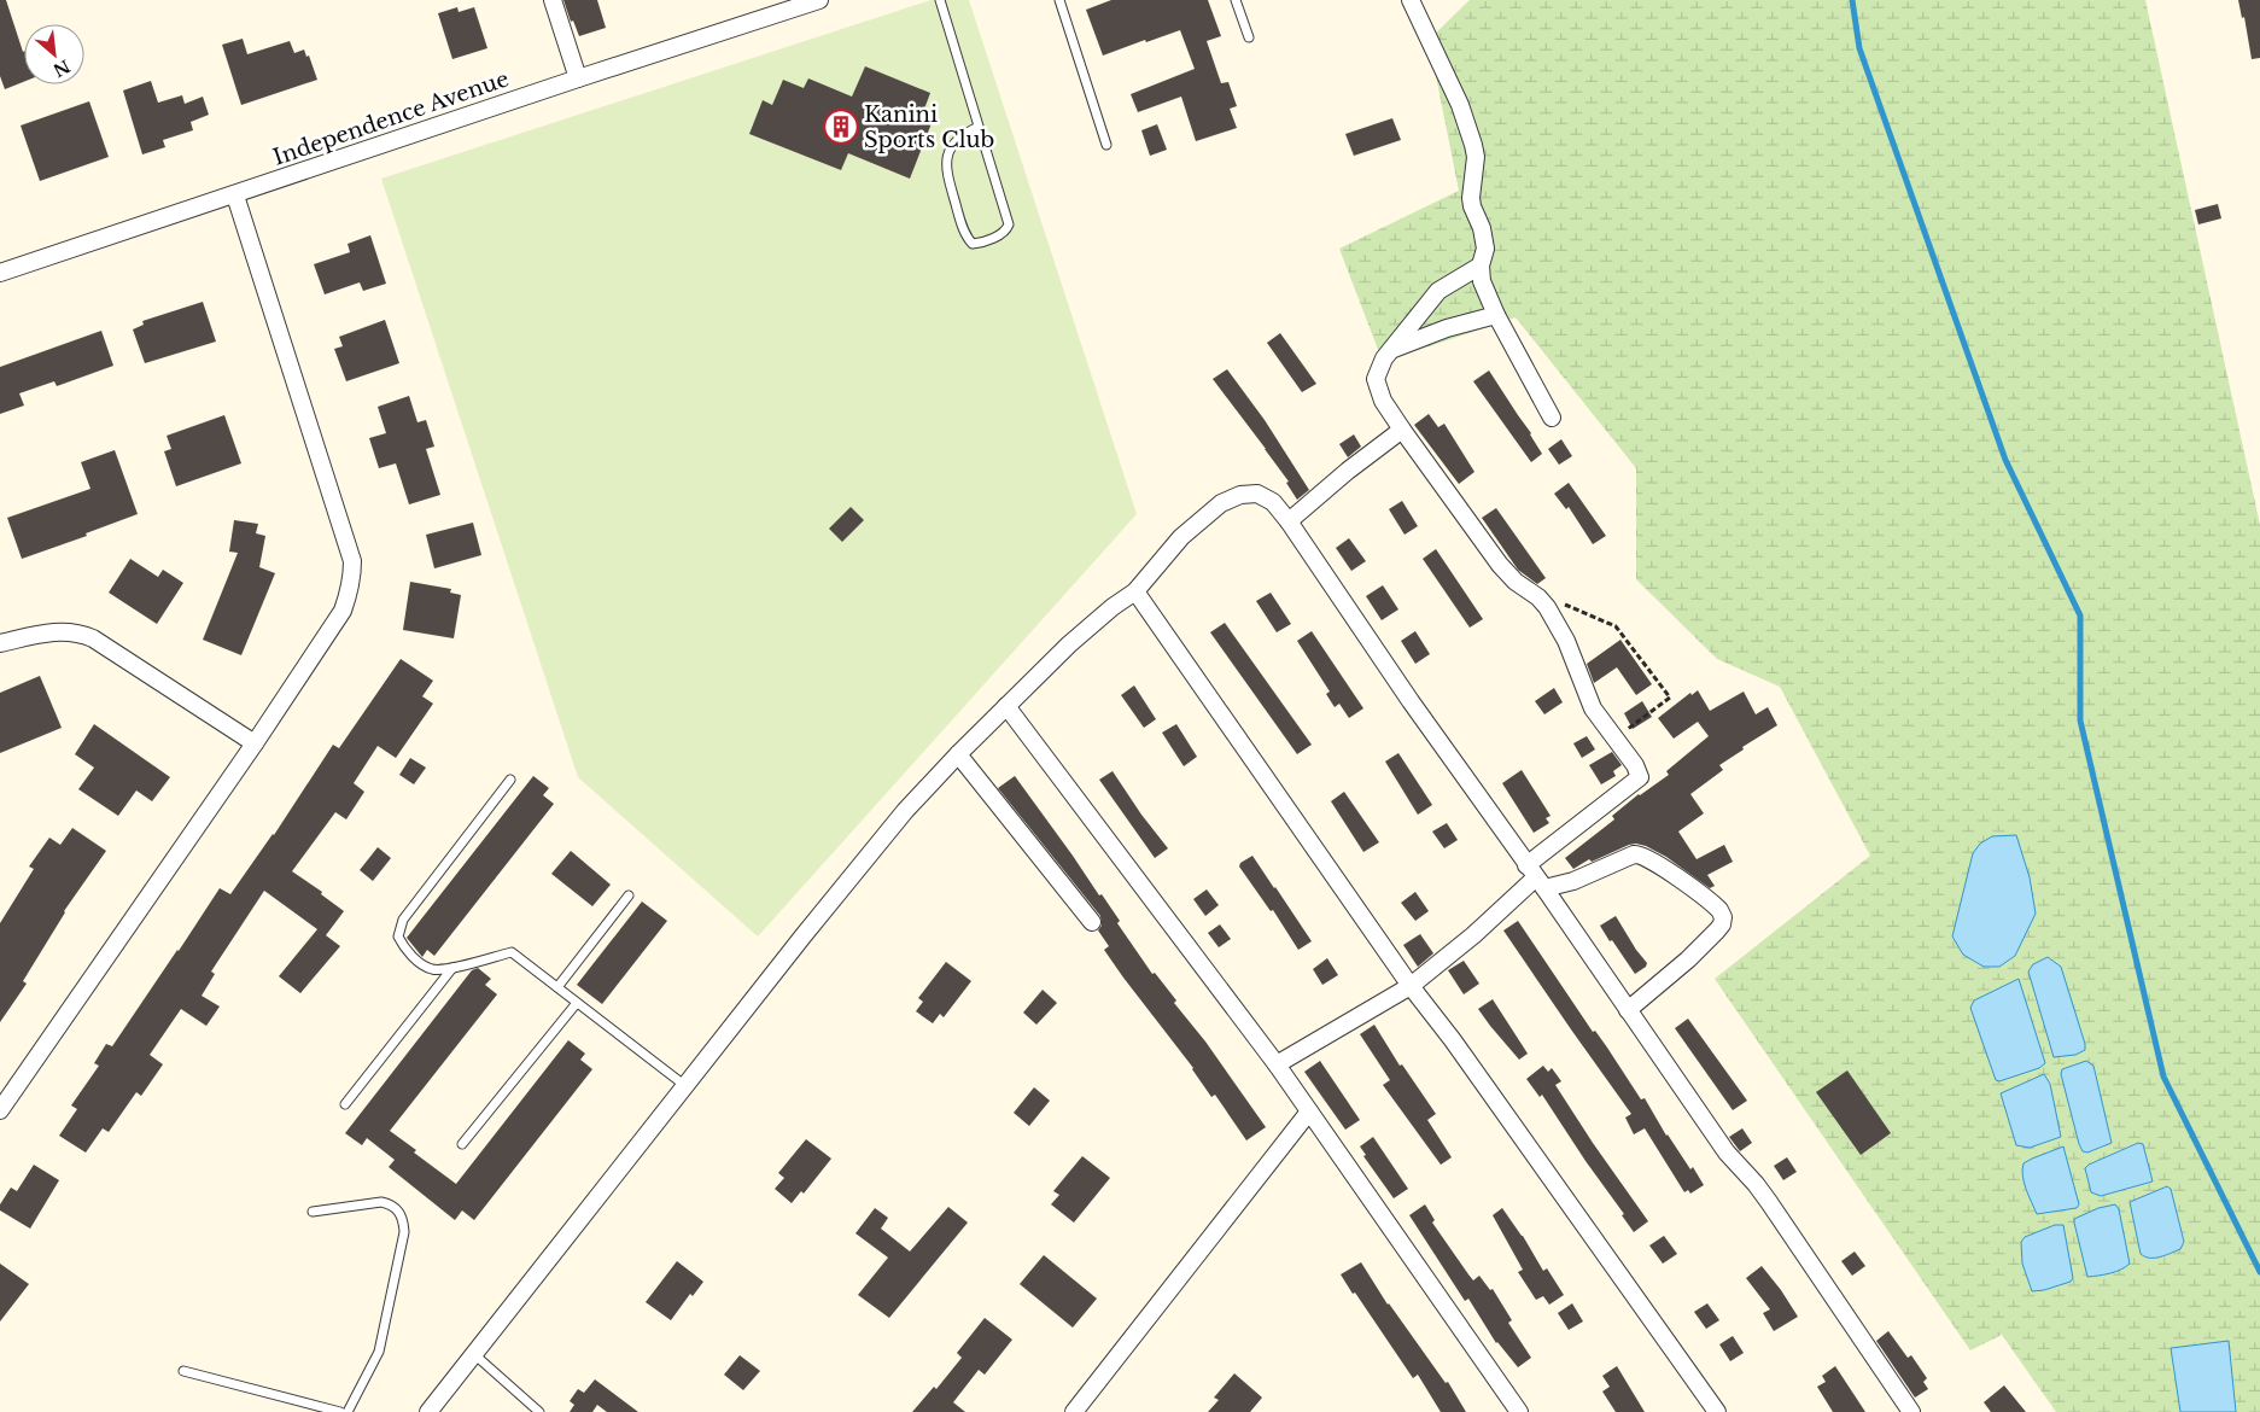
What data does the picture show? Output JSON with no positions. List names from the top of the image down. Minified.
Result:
{"streets":{"street":["Independence Avenue"]},"places":{"building":["Kanini Sports Club"]},"north":"bottom right"}
